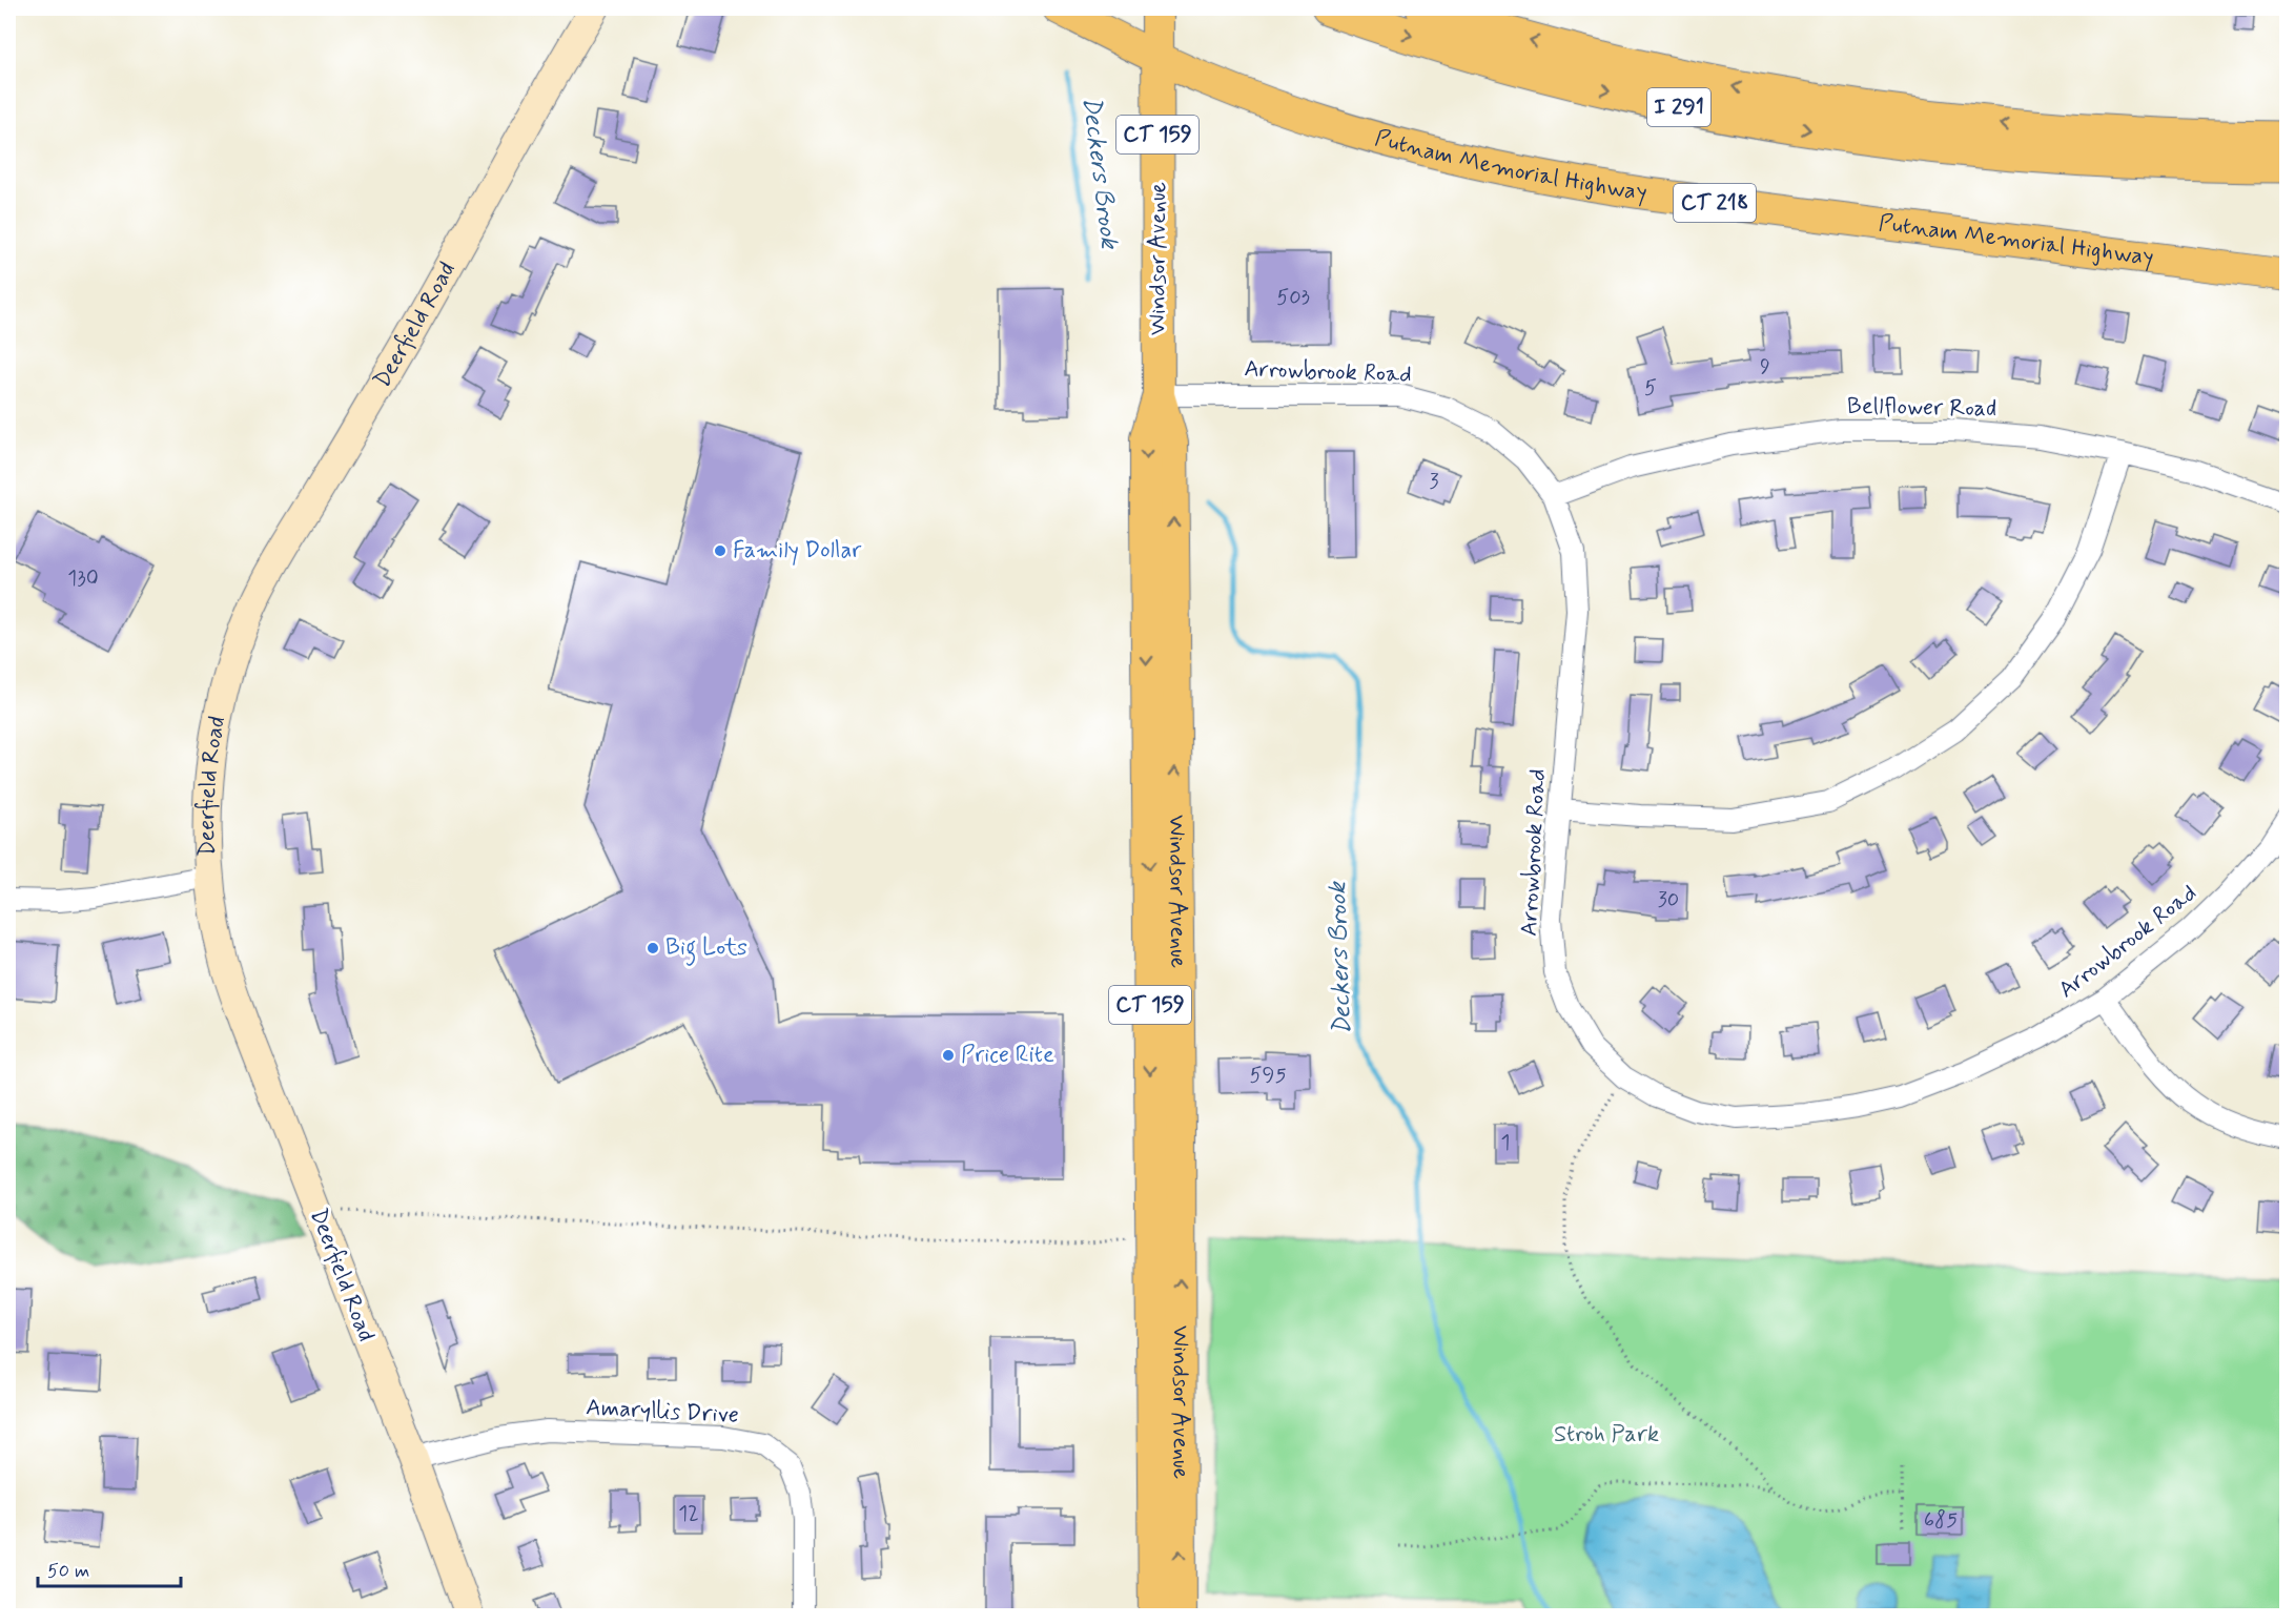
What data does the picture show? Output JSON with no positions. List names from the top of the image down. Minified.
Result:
{"streets":{"highway":["I 291"],"main road":["CT 159","Putnam Memorial Highway","CT 218","Windsor Avenue"],"street":["Deerfield Road","Arrowbrook Road","Bellflower Road","Amaryllis Drive"]},"crossings":[["Putnam Memorial Highway","Windsor Avenue"],["Windsor Avenue","Arrowbrook Road"],["Deerfield Road","Amaryllis Drive"],["Arrowbrook Road","Bellflower Road"]],"water":["Deckers Brook"],"parks":["Stroh Park"],"places":["Family Dollar","Big Lots","Price Rite"],"house_numbers":["503","9","5","3","130","30","595","1","12","685"],"scale_bar":"50 m"}
